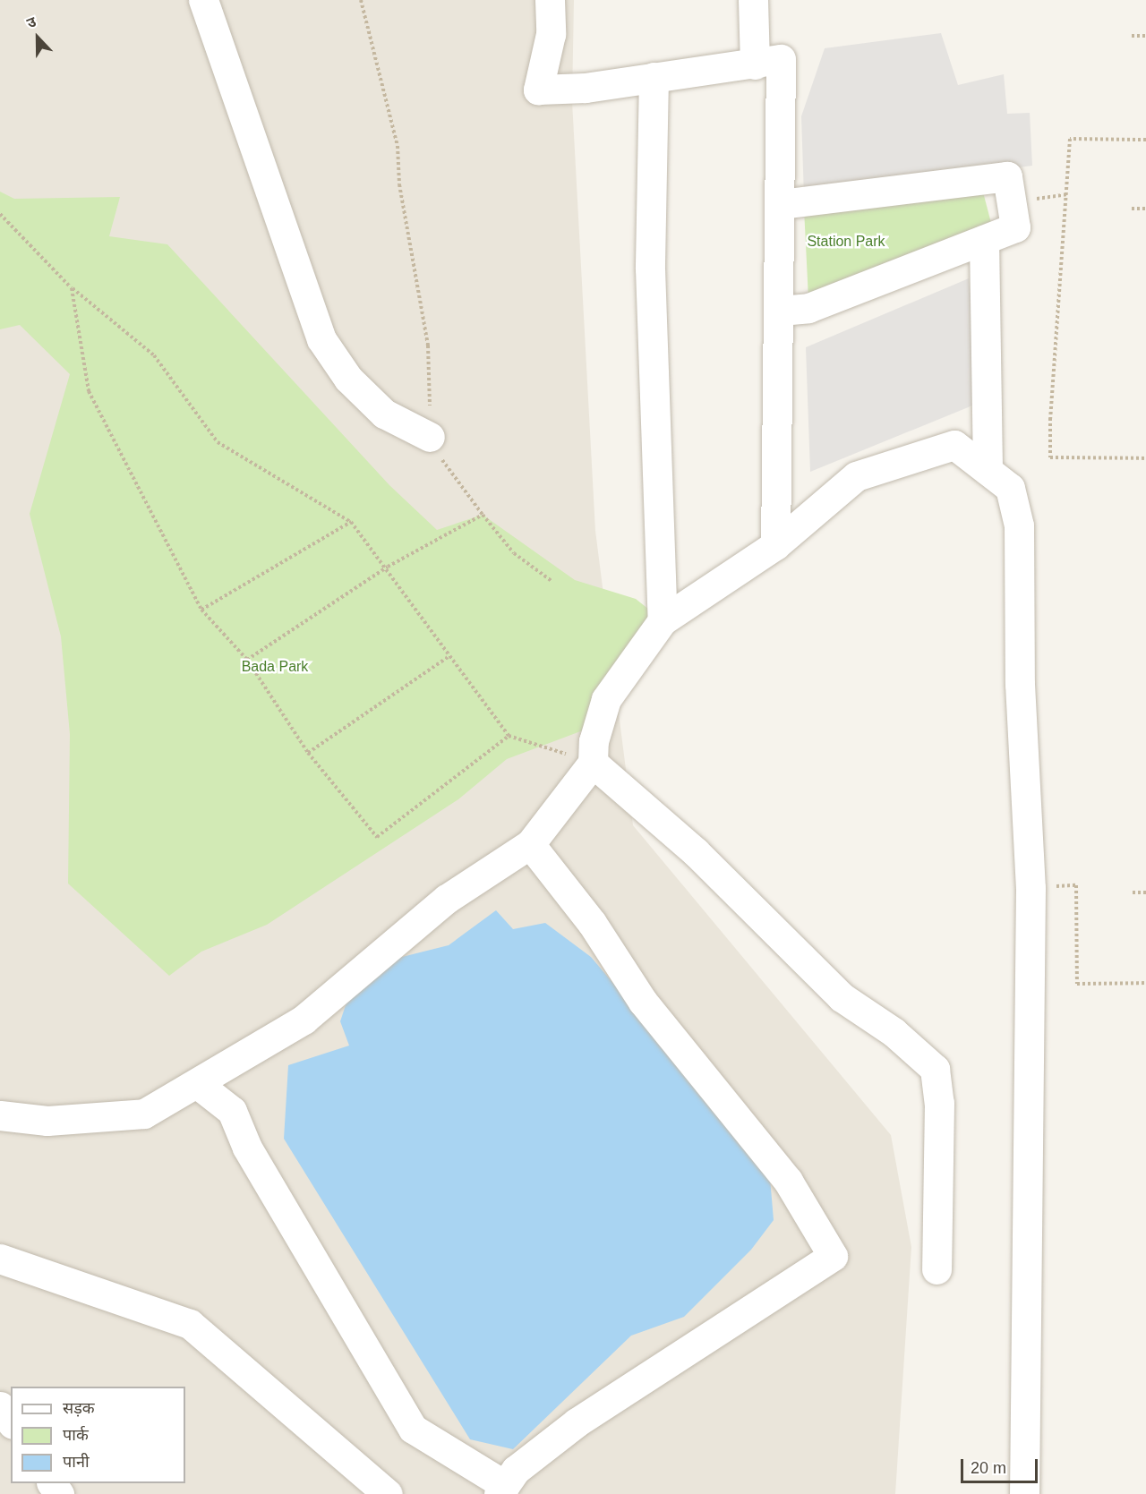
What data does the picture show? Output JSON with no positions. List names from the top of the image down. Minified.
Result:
{"parks":["Station Park","Bada Park"],"legend":["सड़क","पार्क","पानी"],"scale_bar":"20 m","north":"top"}
